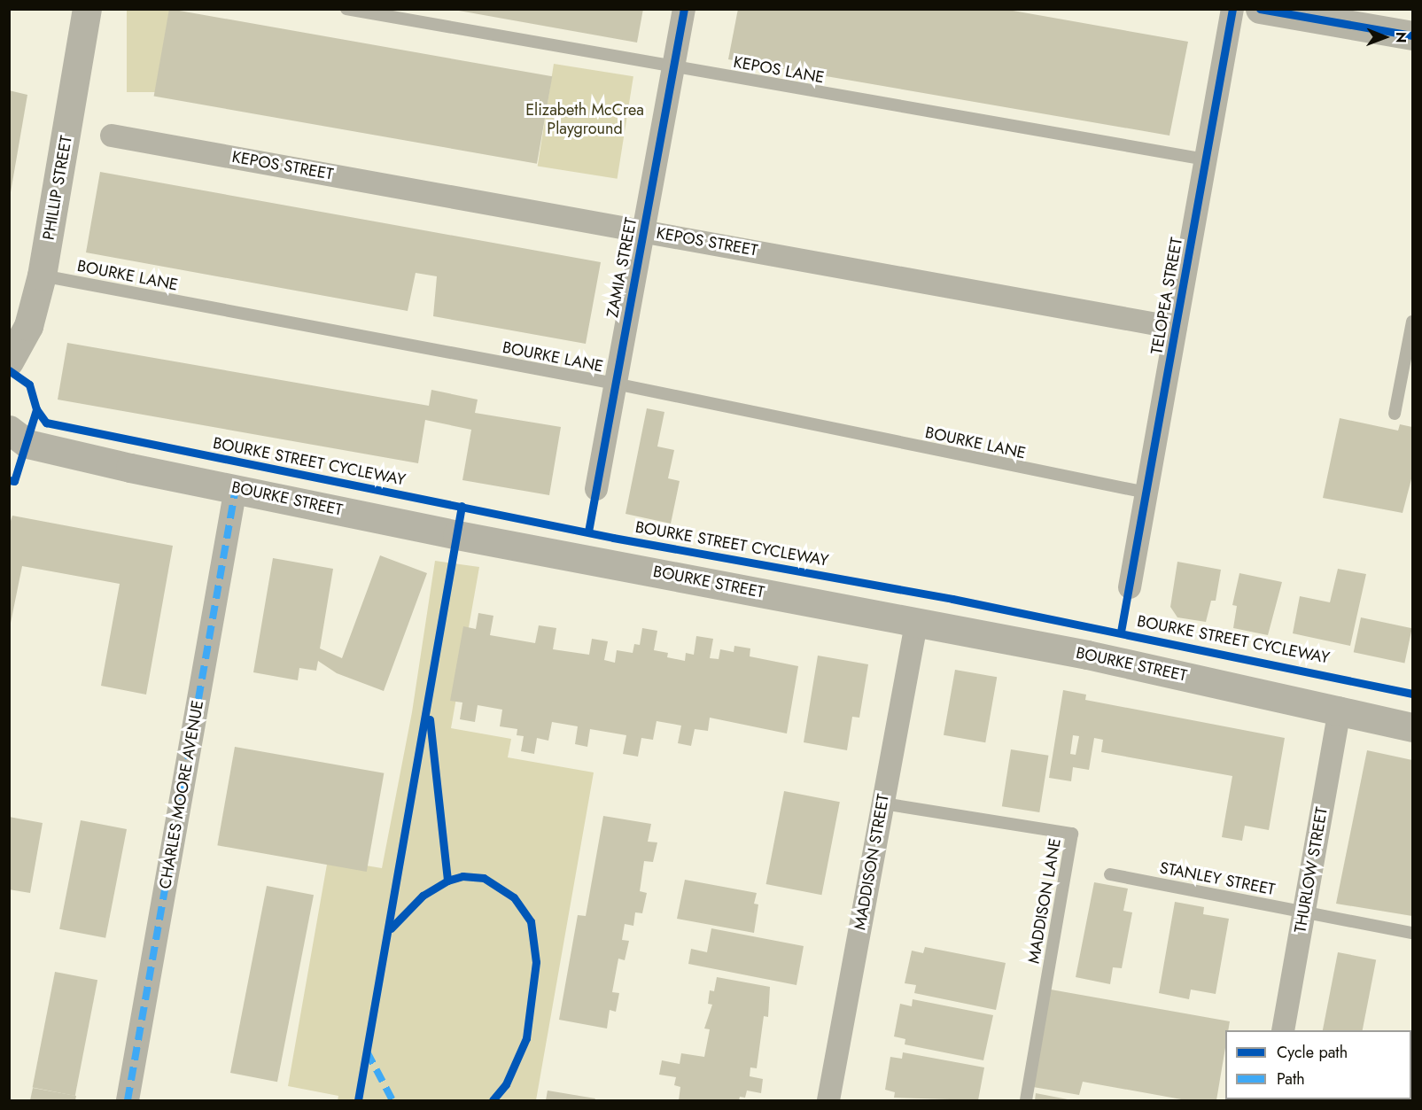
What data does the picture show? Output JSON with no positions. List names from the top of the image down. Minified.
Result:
{"streets":{"street":["KEPOS STREET","PHILLIP STREET","ZAMIA STREET","TELOPEA STREET","BOURKE STREET","CHARLES MOORE AVENUE","MADDISON STREET","THURLOW STREET"],"lane":["KEPOS LANE","BOURKE LANE","STANLEY STREET","MADDISON LANE"],"cycle path":["BOURKE STREET CYCLEWAY"]},"crossings":[["KEPOS LANE","ZAMIA STREET"],["KEPOS LANE","TELOPEA STREET"],["KEPOS STREET","ZAMIA STREET"],["KEPOS STREET","TELOPEA STREET"],["PHILLIP STREET","BOURKE LANE"],["ZAMIA STREET","BOURKE LANE"],["BOURKE LANE","TELOPEA STREET"],["BOURKE STREET","CHARLES MOORE AVENUE"],["BOURKE STREET","MADDISON STREET"],["BOURKE STREET","THURLOW STREET"],["MADDISON STREET","MADDISON LANE"],["THURLOW STREET","STANLEY STREET"]],"parks":["Elizabeth McCrea Playground"],"legend":["Cycle path","Path"],"north":"right"}
